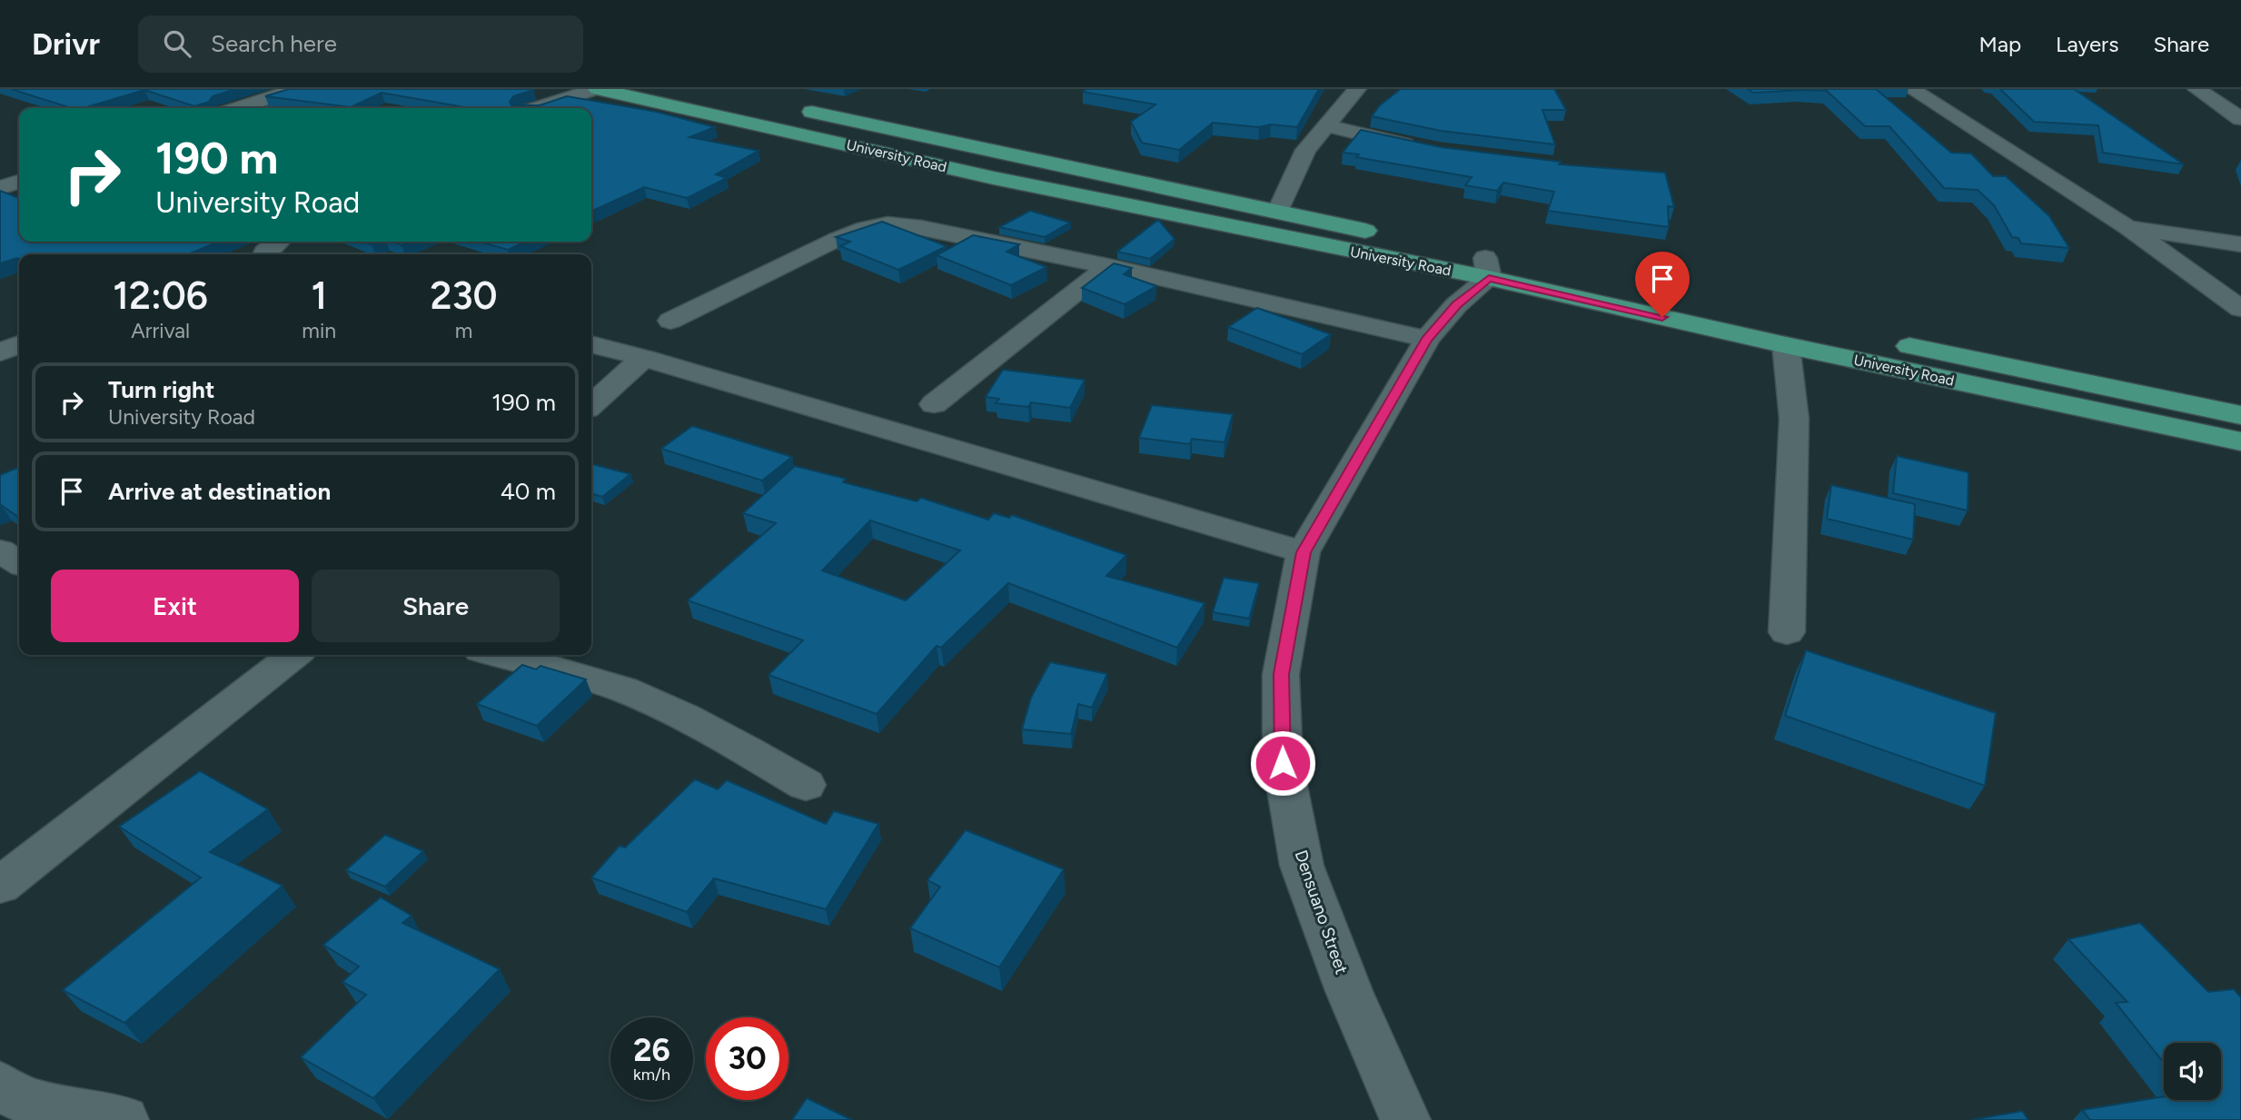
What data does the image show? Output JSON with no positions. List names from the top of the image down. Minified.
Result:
{"streets":{"highway":["University Road"],"street":["Densuano Street"]},"crossings":[["University Road","Densuano Street"]],"page":{"header":"Drivr","search":"Search here","nav":["Map","Layers","Share"],"turn":["190 m","University Road"],"eta":["12:06","Arrival","1","min","230","m"],"list":[{"name":"Turn right","note":"University Road","value":"190 m"},{"name":"Arrive at destination","value":"40 m"}],"buttons":["Exit","Share"],"speed":"26 km/h","limit":"30"}}
